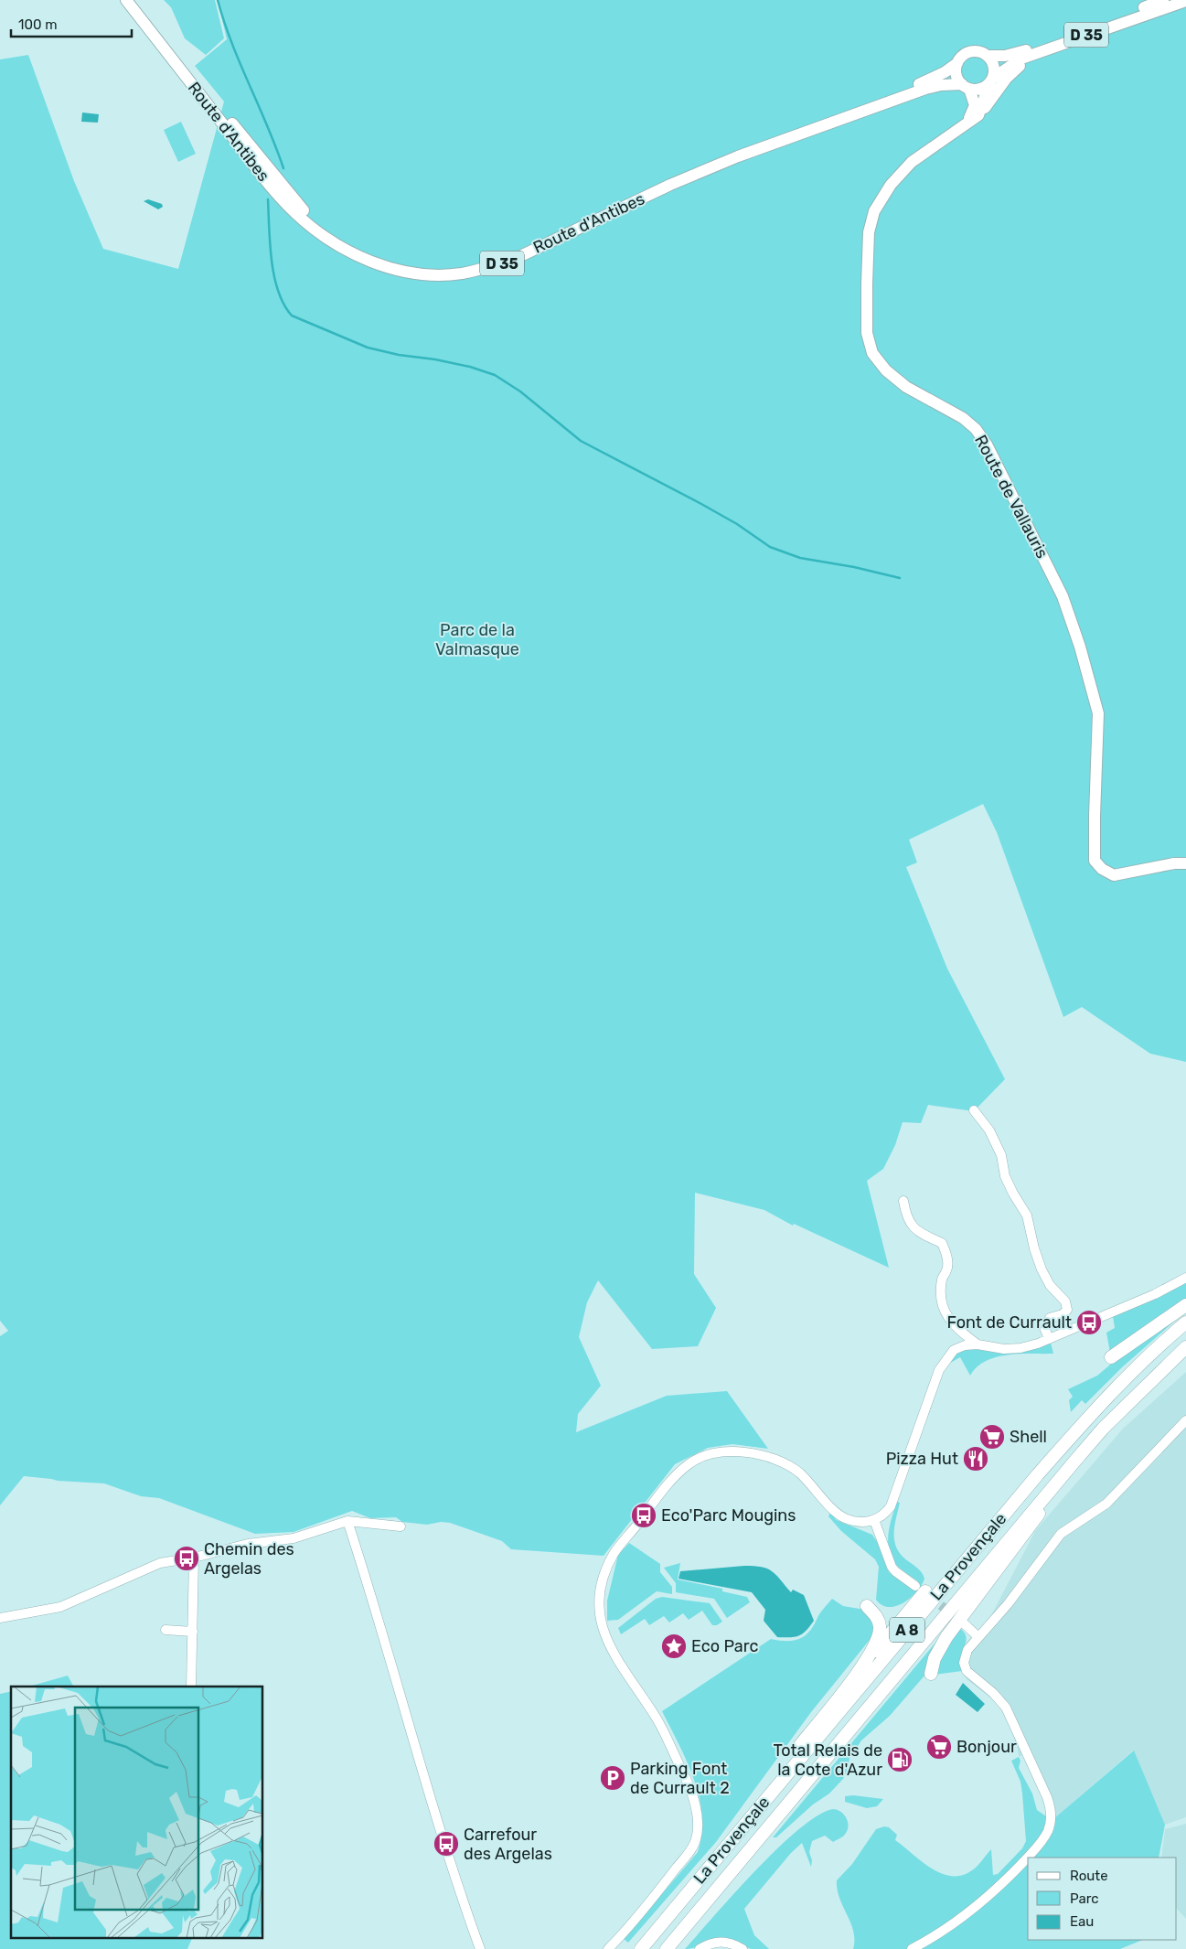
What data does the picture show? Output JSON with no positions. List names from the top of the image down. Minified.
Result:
{"streets":{"highway":["La Provençale","A 8"],"main road":["D 35","Route d'Antibes","Route de Vallauris"]},"crossings":[["D 35","Route d'Antibes"],["D 35","Route de Vallauris"]],"parks":["Parc de la Valmasque"],"places":{"bus stop":["Font de Currault","Eco'Parc Mougins","Chemin des Argelas","Carrefour des Argelas"],"supermarket":["Shell","Bonjour"],"restaurant":["Pizza Hut"],"place":["Eco Parc"],"fuel station":["Total Relais de la Cote d'Azur"],"parking":["Parking Font de Currault 2"]},"legend":["Route","Parc","Eau"],"scale_bar":"100 m"}
